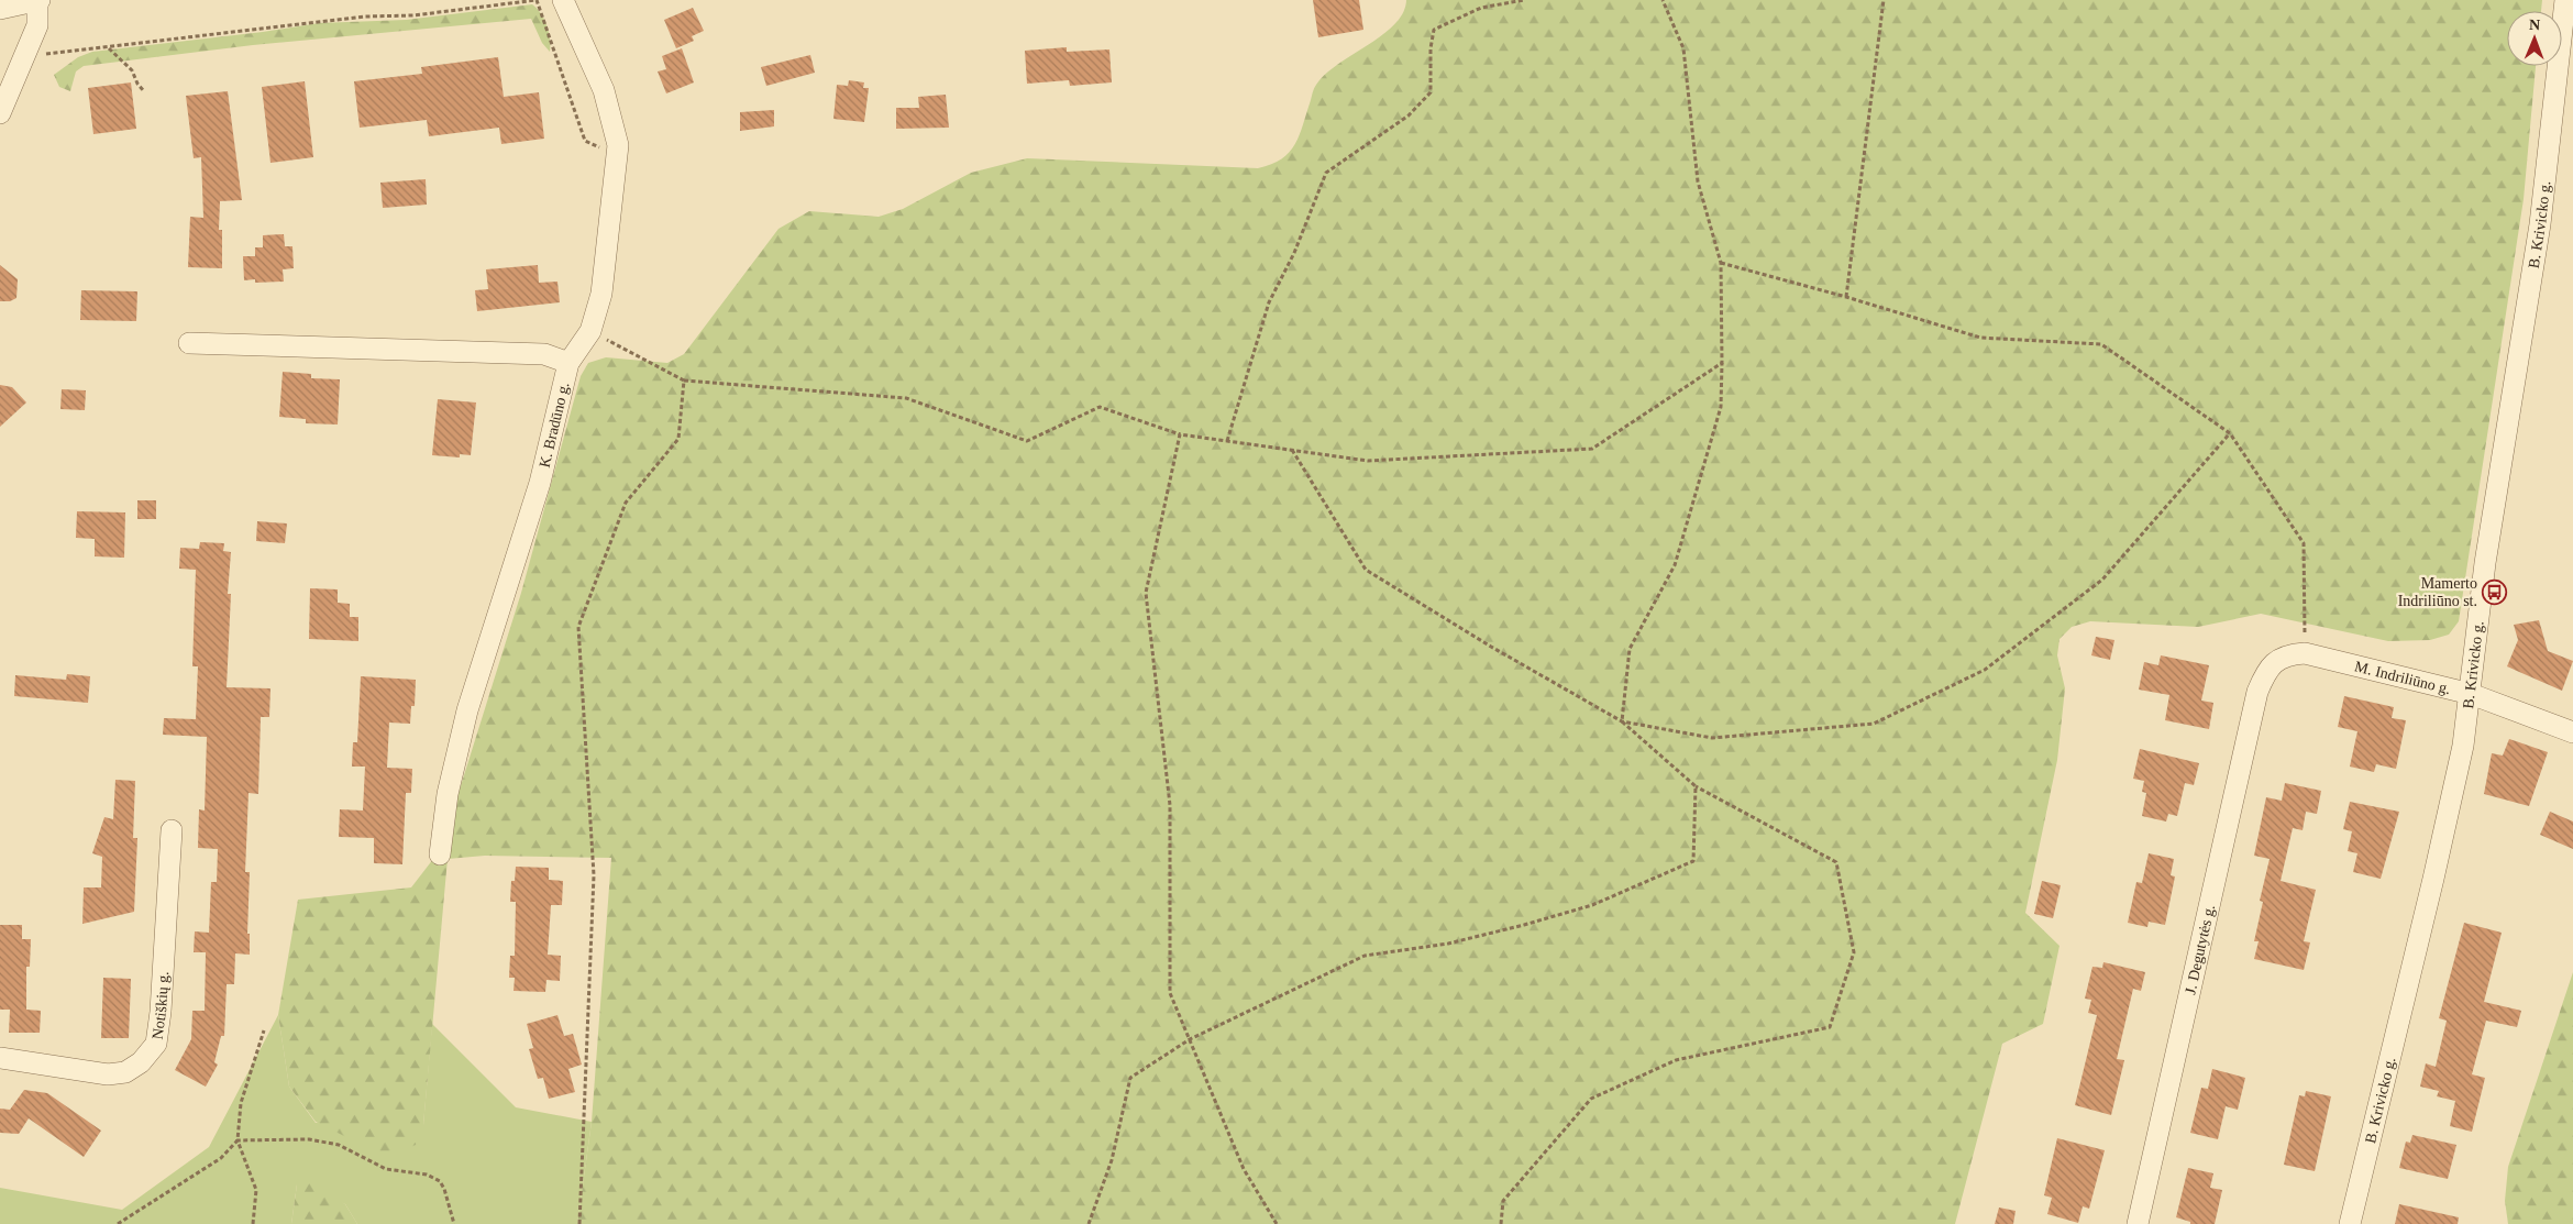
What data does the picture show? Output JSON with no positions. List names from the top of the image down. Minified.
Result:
{"streets":{"street":["B. Krivicko g.","K. Bradūno g.","M. Indriliūno g.","J. Degutytės g.","Notiškių g."]},"crossings":[["B. Krivicko g.","M. Indriliūno g."],["M. Indriliūno g.","J. Degutytės g."]],"places":{"bus stop":["Mamerto Indriliūno st."]},"north":"top"}
